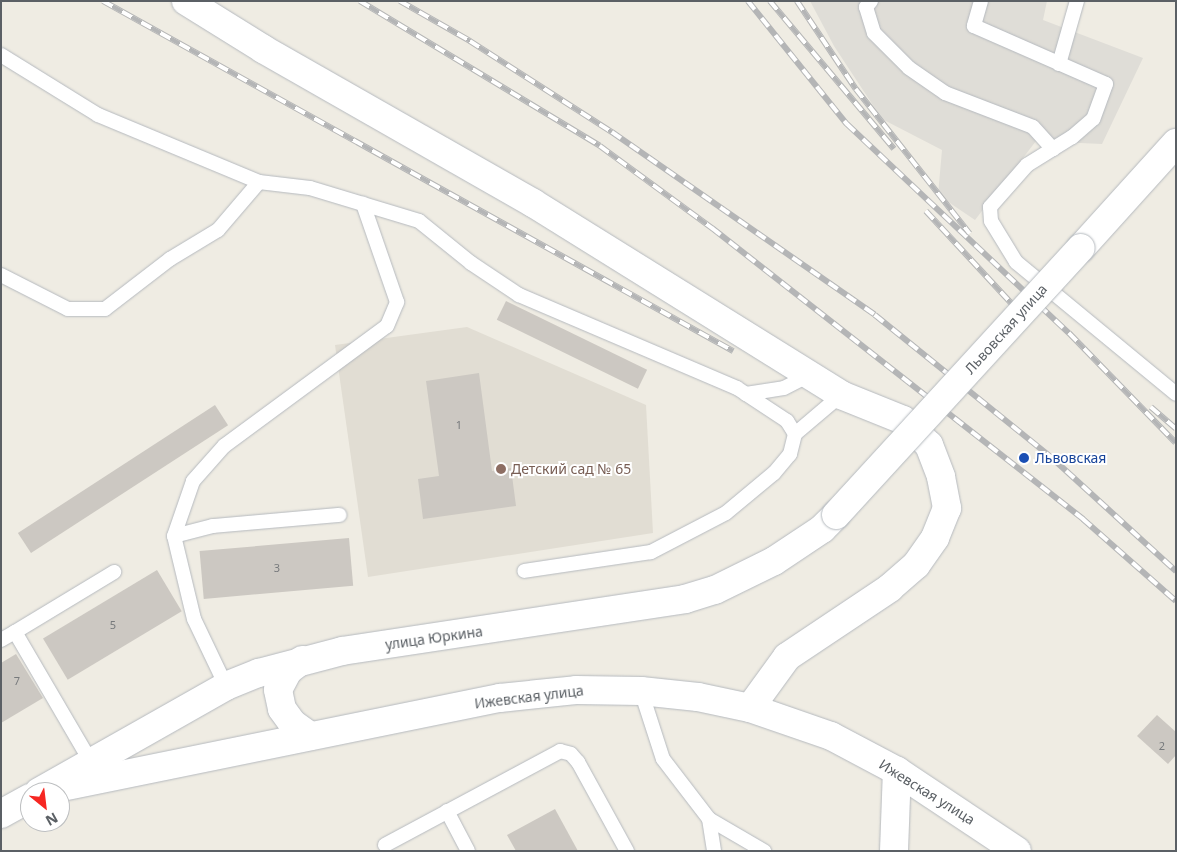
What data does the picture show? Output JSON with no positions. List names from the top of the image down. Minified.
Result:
{"streets":{"street":["Львовская улица","улица Юркина","Ижевская улица"]},"crossings":[["Львовская улица","улица Юркина"]],"places":["Львовская","Детский сад № 65"],"house_numbers":["1","3","5","7","2"],"north":"bottom right"}
